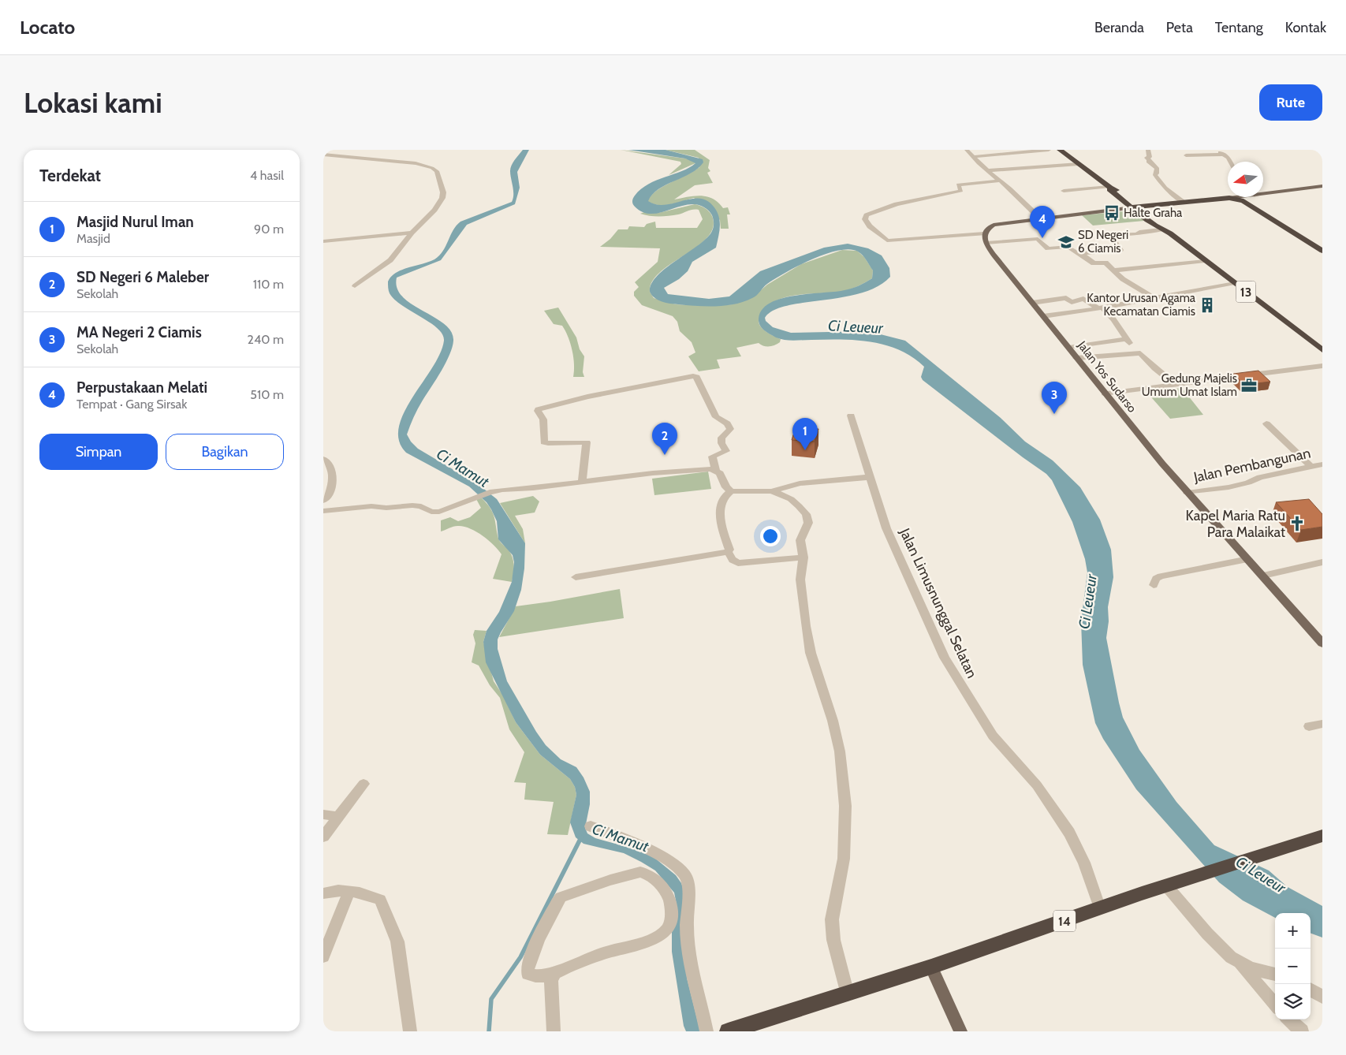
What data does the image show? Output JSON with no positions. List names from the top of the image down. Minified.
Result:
{"streets":{"highway":["13","14"],"main road":["Jalan Yos Sudarso"],"street":["Jalan Pembangunan","Jalan Limusnunggal Selatan"]},"crossings":[["Jalan Yos Sudarso","Jalan Pembangunan"],["Jalan Limusnunggal Selatan","14"]],"water":["Ci Leueur","Ci Mamut"],"places":{"bus stop":["Halte Graha"],"school or university":["SD Negeri 6 Ciamis"],"building":["Kantor Urusan Agama Kecamatan Ciamis"],"office":["Gedung Majelis Umum Umat Islam"],"church":["Kapel Maria Ratu Para Malaikat"]},"north":"left","page":{"header":"Locato","nav":["Beranda","Peta","Tentang","Kontak"],"buttons":["Rute",["Simpan","Bagikan"]],"title":"Lokasi kami","heading":["Terdekat","4 hasil"],"list":[{"mark":"1","name":"Masjid Nurul Iman","note":"Masjid","value":"90 m"},{"mark":"2","name":"SD Negeri 6 Maleber","note":"Sekolah","value":"110 m"},{"mark":"3","name":"MA Negeri 2 Ciamis","note":"Sekolah","value":"240 m"},{"mark":"4","name":"Perpustakaan Melati","note":"Tempat · Gang Sirsak","value":"510 m"}],"pins":["4","3","1","2"],"map_buttons":["+","−"]}}
